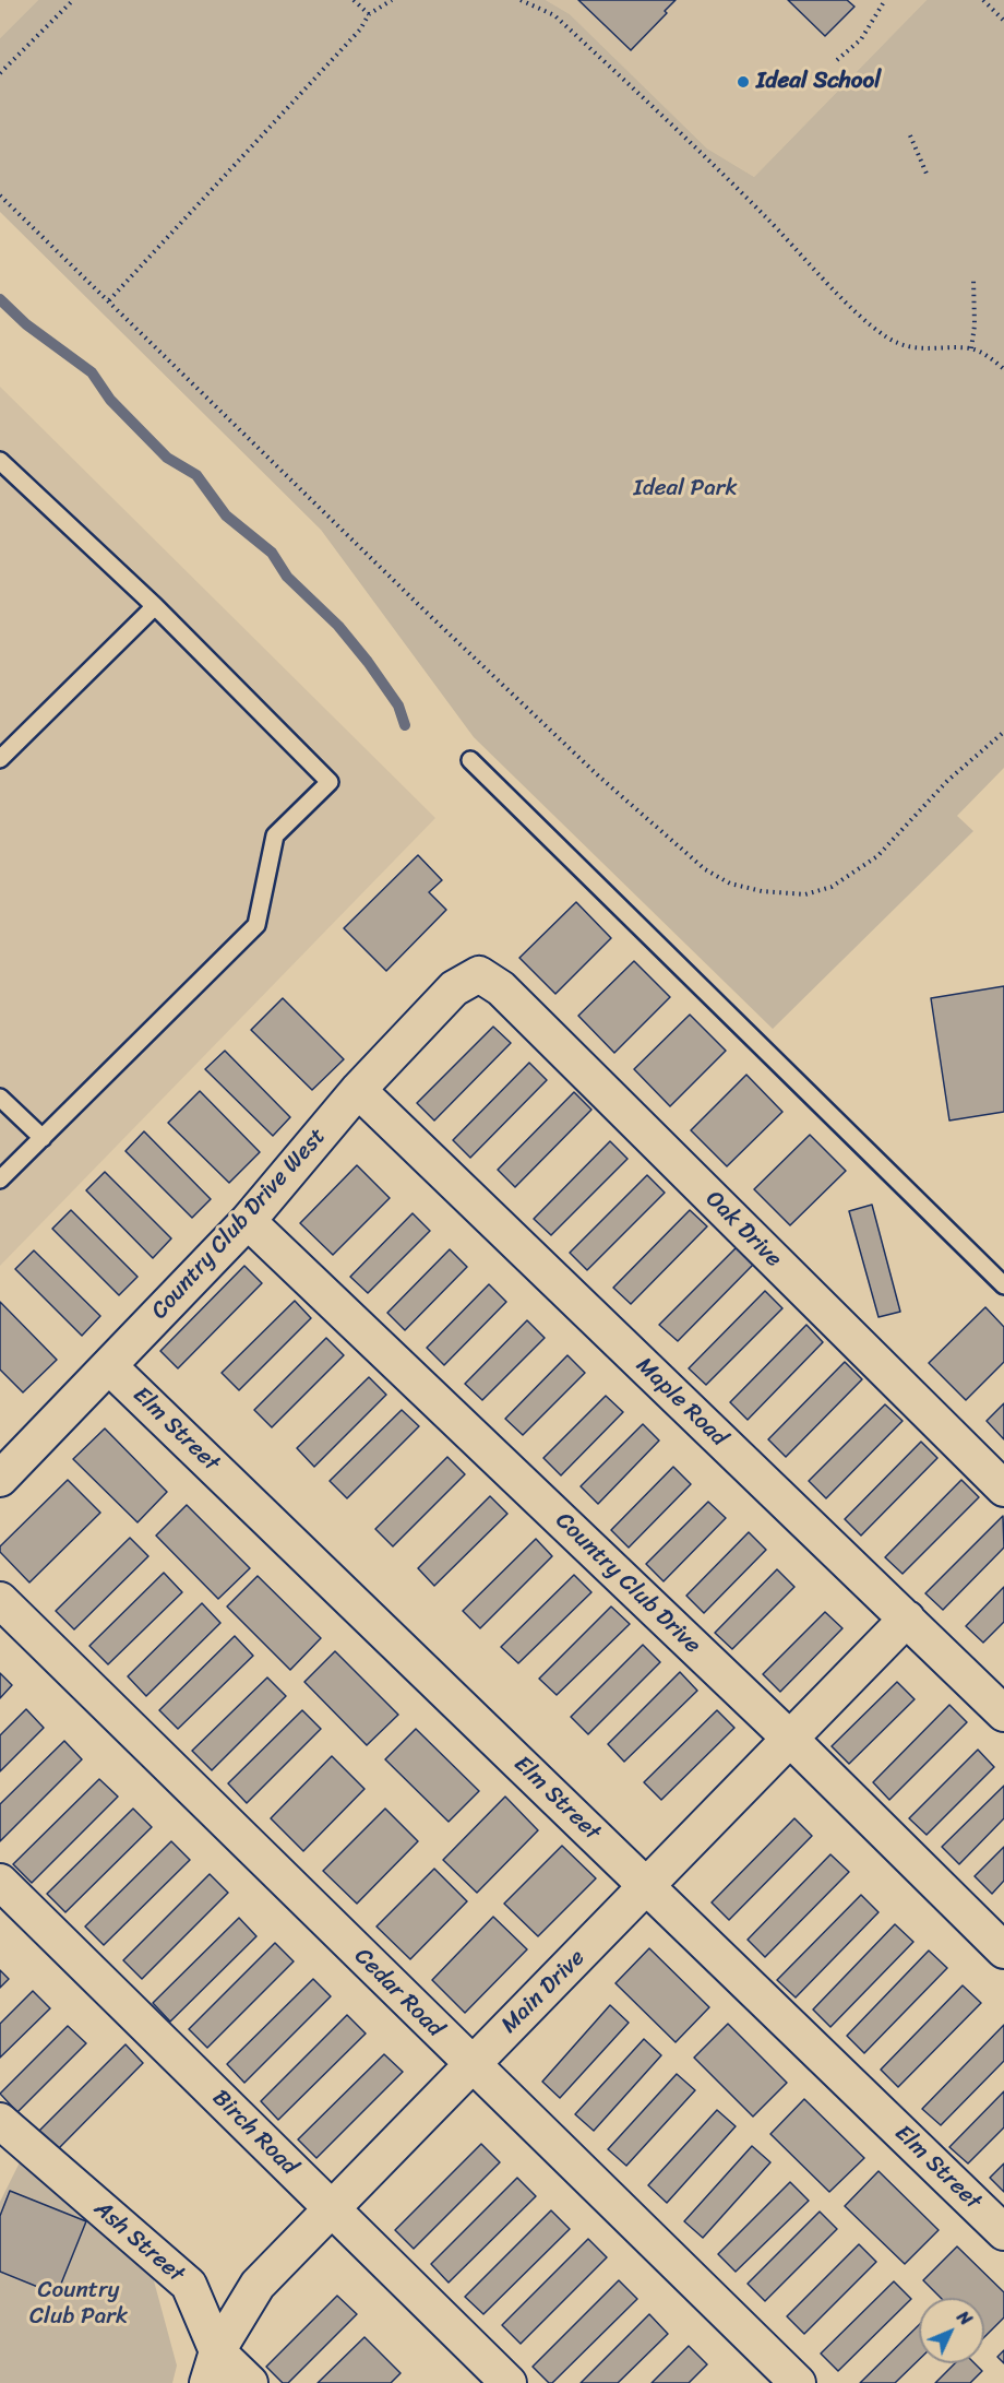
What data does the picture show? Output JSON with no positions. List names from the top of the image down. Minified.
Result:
{"streets":{"street":["Country Club Drive West","Oak Drive","Maple Road","Elm Street","Country Club Drive","Main Drive","Cedar Road","Birch Road","Ash Street"]},"crossings":[["Country Club Drive West","Oak Drive"],["Country Club Drive West","Maple Road"],["Country Club Drive West","Elm Street"],["Country Club Drive West","Country Club Drive"],["Maple Road","Main Drive"],["Elm Street","Main Drive"],["Country Club Drive","Main Drive"],["Main Drive","Cedar Road"],["Main Drive","Birch Road"],["Main Drive","Ash Street"]],"parks":["Ideal Park","Country Club Park"],"places":["Ideal School"],"north":"top right"}
